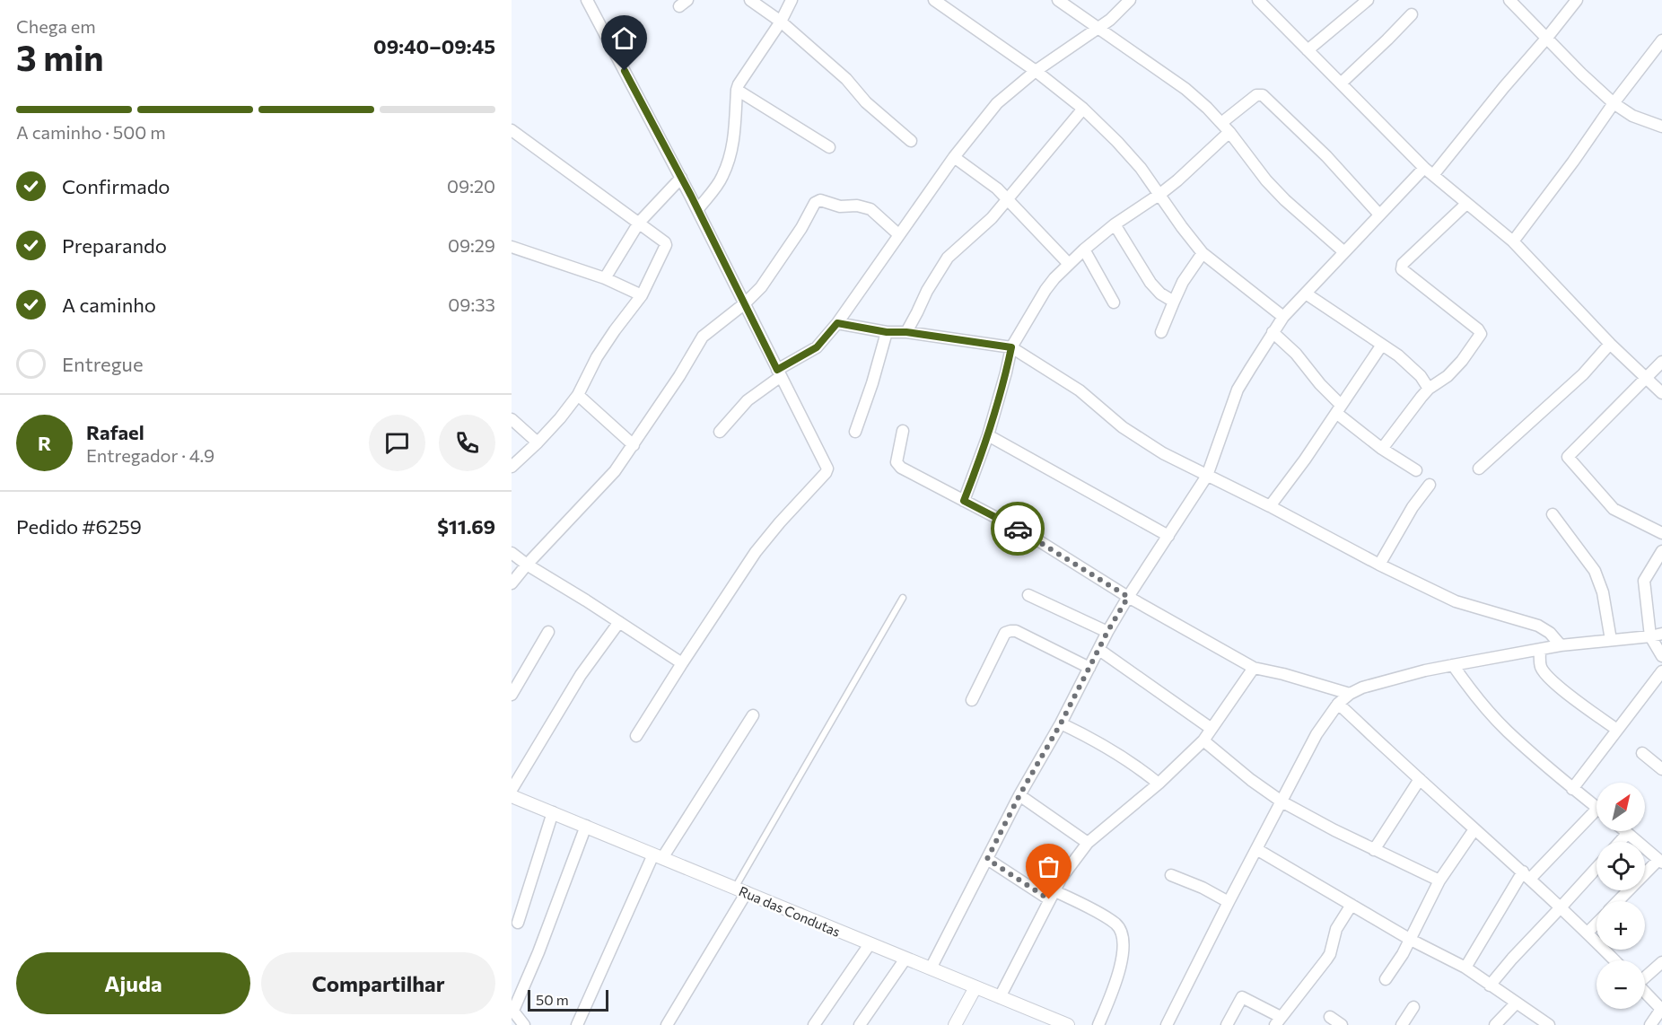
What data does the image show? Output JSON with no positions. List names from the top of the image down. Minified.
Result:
{"streets":{"street":["Rua das Condutas"]},"scale_bar":"50 m","north":"top right","page":{"heading":["3 min","Chega em","09:40–09:45"],"panel":["Rafael","Entregador · 4.9","Pedido #6259","$11.69"],"bar":"A caminho · 500 m","list":[["Confirmado","09:20"],["Preparando","09:29"],["A caminho","09:33"],"Entregue"],"round":"R","map_buttons":["+","−"],"buttons":["Ajuda","Compartilhar"],"scale":"50 m"}}
